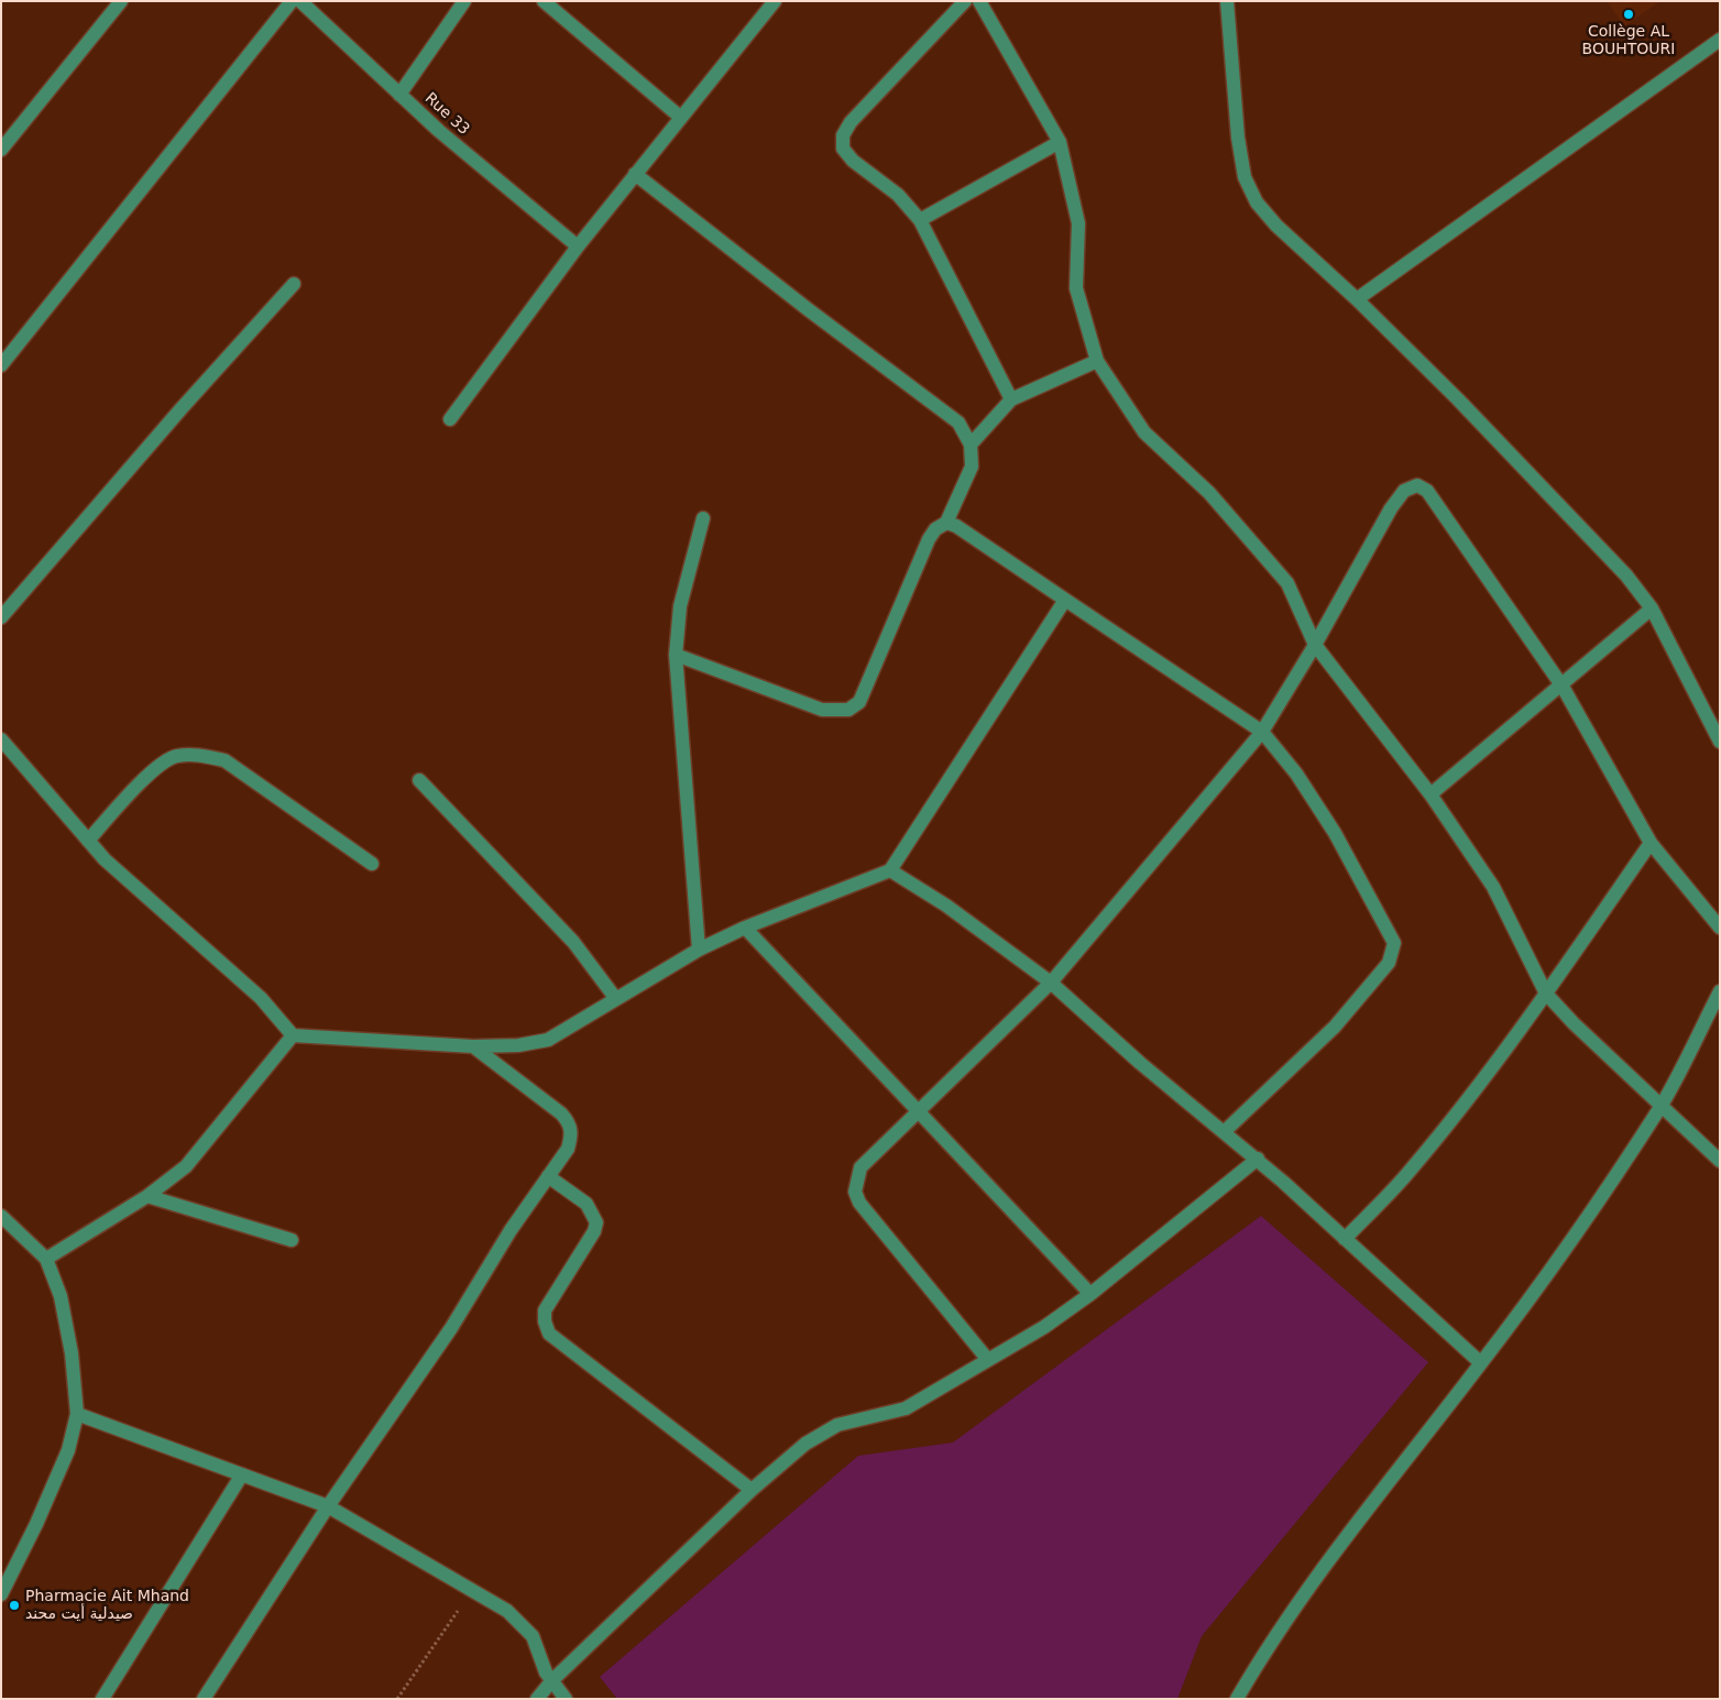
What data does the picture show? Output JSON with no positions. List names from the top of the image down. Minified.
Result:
{"streets":{"street":["Rue 33"]},"places":["Collège AL BOUHTOURI","Pharmacie Ait Mhand صيدلية أيت محند"]}
